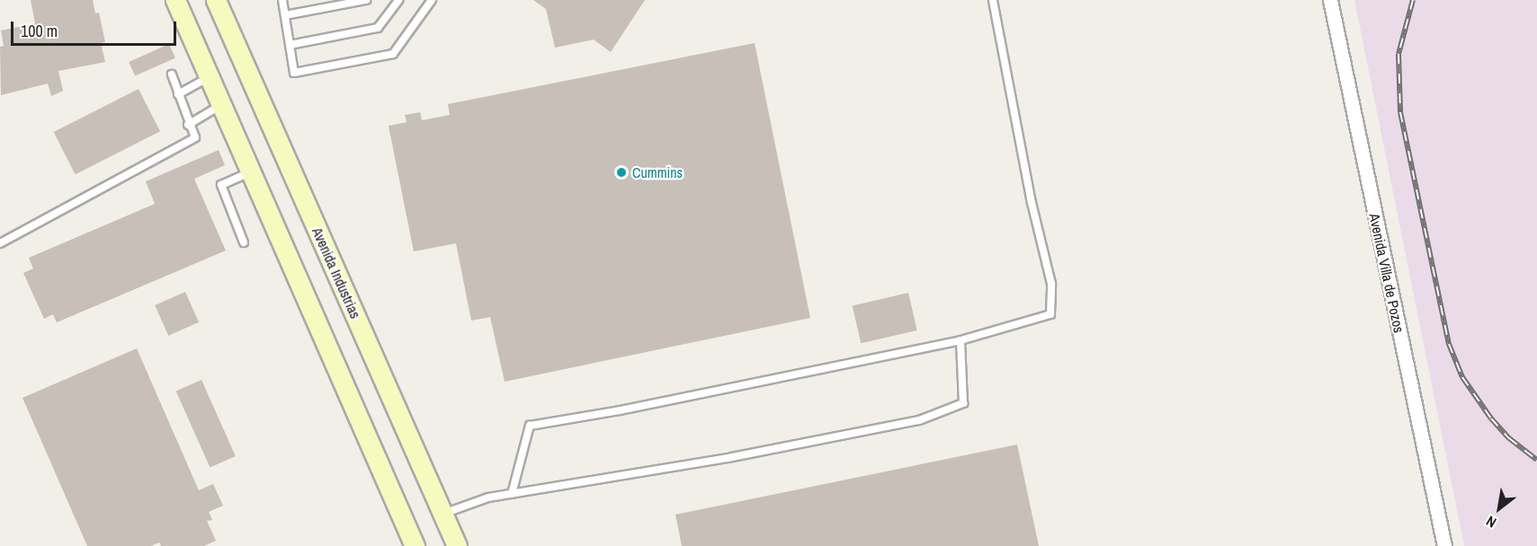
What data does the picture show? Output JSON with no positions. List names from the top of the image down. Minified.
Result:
{"streets":{"main road":["Avenida Industrias"],"street":["Avenida Villa de Pozos"]},"places":["Cummins"],"scale_bar":"100 m","north":"bottom left"}
